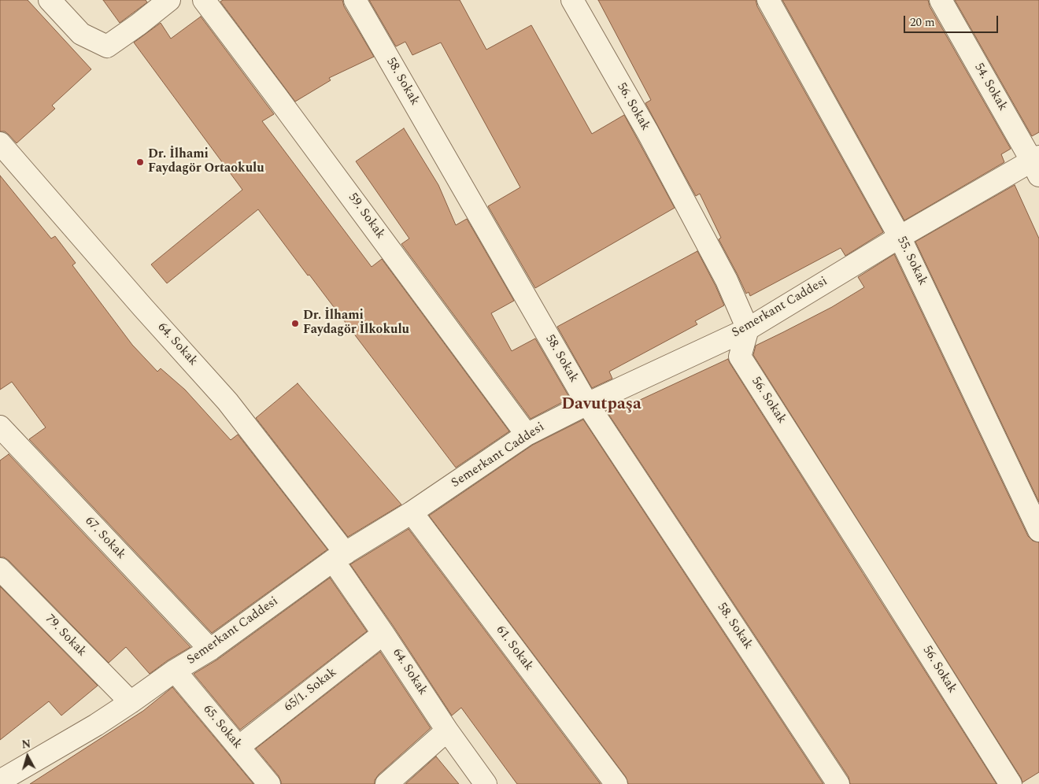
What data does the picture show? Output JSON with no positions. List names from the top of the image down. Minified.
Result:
{"streets":{"street":["58. Sokak","54. Sokak","56. Sokak","59. Sokak","55. Sokak","Semerkant Caddesi","64. Sokak","67. Sokak","79. Sokak","61. Sokak","65/1. Sokak","65. Sokak"]},"crossings":[["58. Sokak","Semerkant Caddesi"],["54. Sokak","Semerkant Caddesi"],["56. Sokak","Semerkant Caddesi"],["59. Sokak","Semerkant Caddesi"],["55. Sokak","Semerkant Caddesi"],["Semerkant Caddesi","64. Sokak"],["Semerkant Caddesi","67. Sokak"],["Semerkant Caddesi","79. Sokak"],["Semerkant Caddesi","61. Sokak"],["Semerkant Caddesi","65. Sokak"],["64. Sokak","65/1. Sokak"],["65/1. Sokak","65. Sokak"]],"districts":["Davutpaşa"],"places":["Dr. İlhami Faydagör Ortaokulu","Dr. İlhami Faydagör İlkokulu"],"scale_bar":"20 m","north":"top"}
